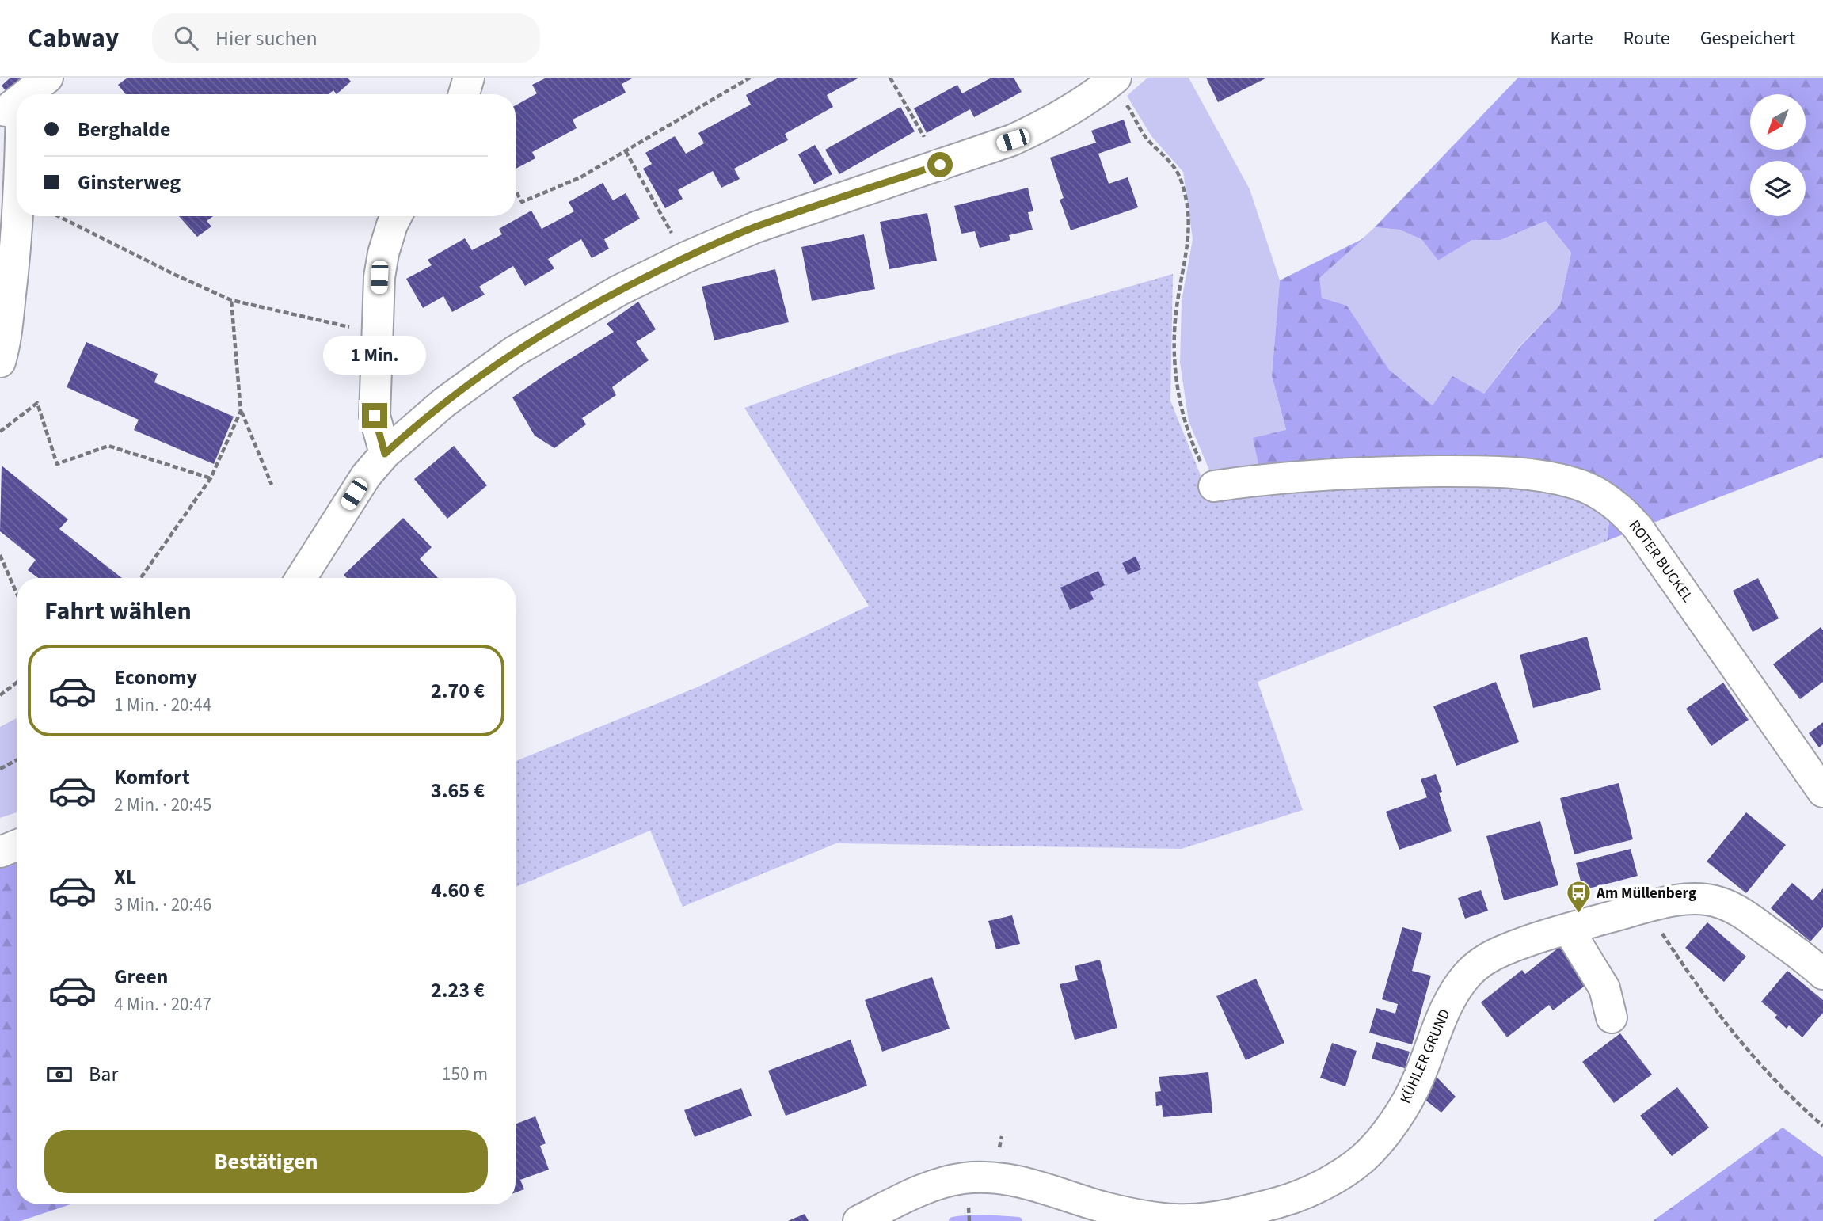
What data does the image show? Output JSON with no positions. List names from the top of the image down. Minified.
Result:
{"streets":{"street":["ROTER BUCKEL","KÜHLER GRUND"]},"places":{"bus stop":["Am Müllenberg"]},"north":"bottom left","page":{"header":"Cabway","search":"Hier suchen","nav":["Karte","Route","Gespeichert"],"banner":["Berghalde","Ginsterweg"],"bubble":"1 Min.","heading":"Fahrt wählen","list":[{"name":"Economy","note":"1 Min. · 20:44","value":"2.70 €"},{"name":"Komfort","note":"2 Min. · 20:45","value":"3.65 €"},{"name":"XL","note":"3 Min. · 20:46","value":"4.60 €"},{"name":"Green","note":"4 Min. · 20:47","value":"2.23 €"}],"pay":["Bar","150 m"],"buttons":"Bestätigen"}}
